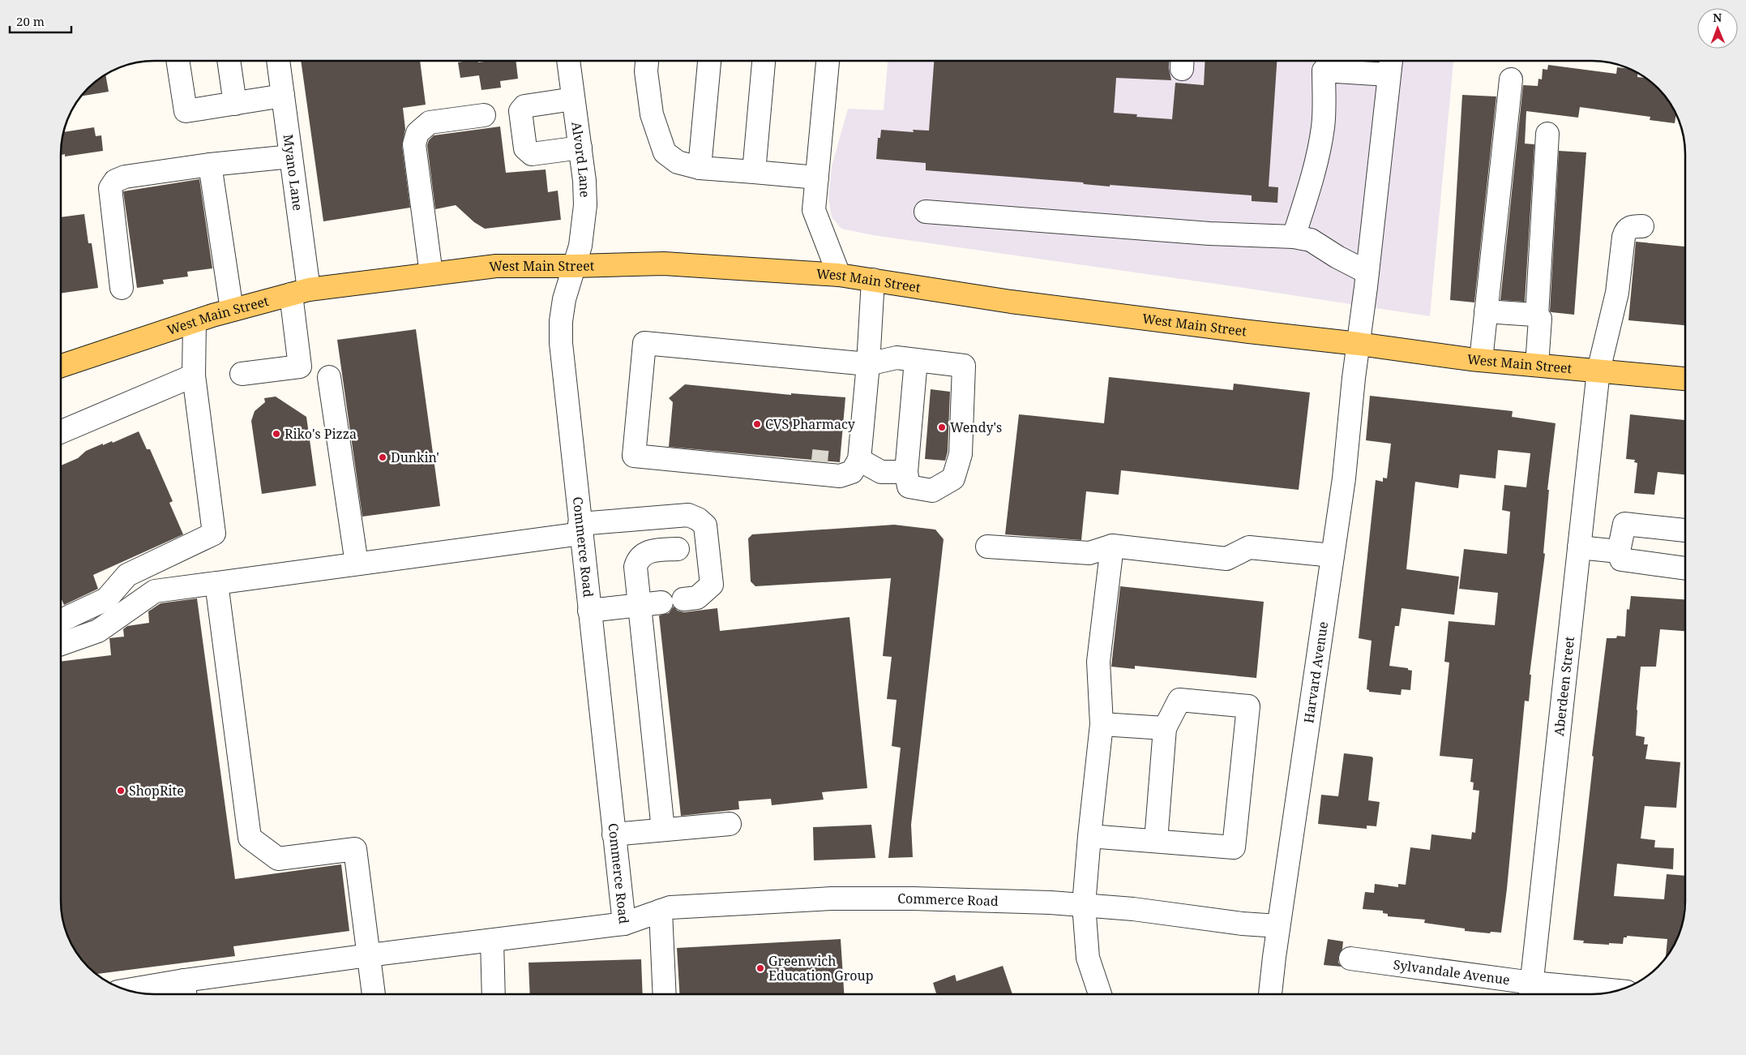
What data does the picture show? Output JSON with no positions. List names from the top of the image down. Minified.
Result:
{"streets":{"main road":["West Main Street"],"street":["Alvord Lane","Myano Lane","Commerce Road","Harvard Avenue","Aberdeen Street","Sylvandale Avenue"]},"crossings":[["Alvord Lane","West Main Street"],["Alvord Lane","Commerce Road"],["Myano Lane","West Main Street"],["West Main Street","Commerce Road"],["West Main Street","Harvard Avenue"],["West Main Street","Aberdeen Street"],["Commerce Road","Harvard Avenue"],["Aberdeen Street","Sylvandale Avenue"]],"places":["CVS Pharmacy","Wendy's","Riko's Pizza","Dunkin'","ShopRite","Greenwich Education Group"],"scale_bar":"20 m","north":"top"}
